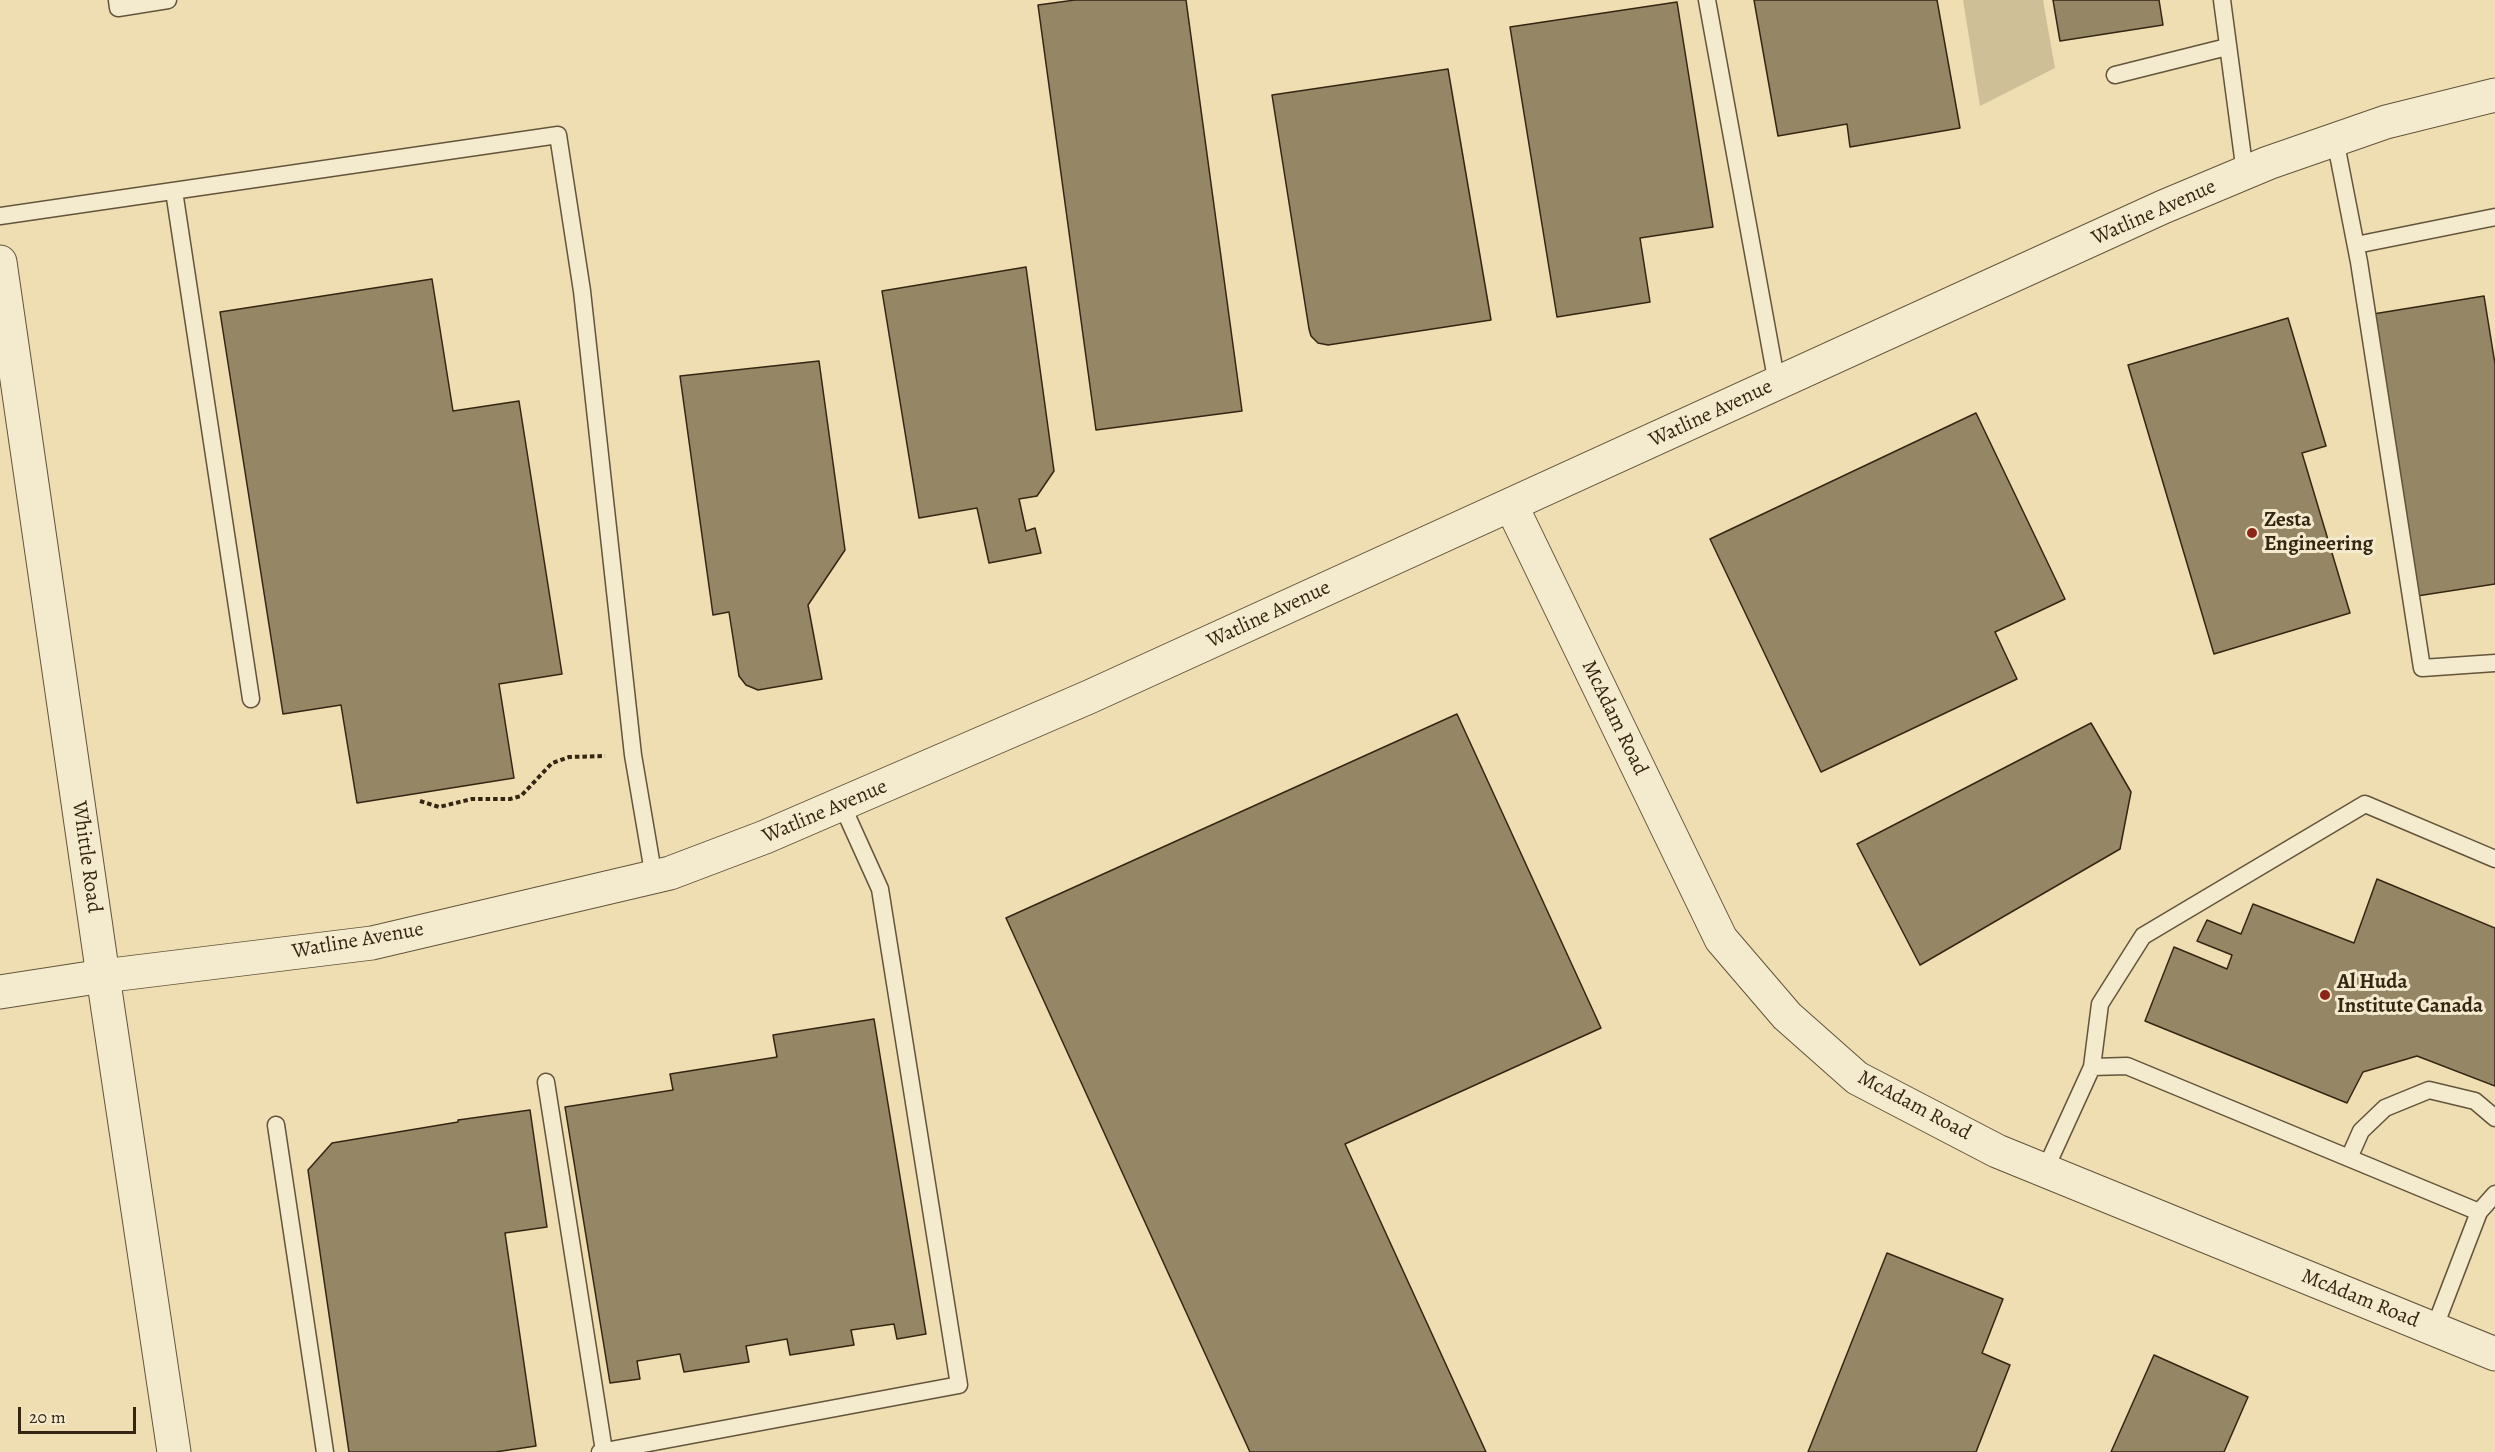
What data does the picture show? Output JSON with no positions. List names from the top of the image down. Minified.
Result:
{"streets":{"street":["Watline Avenue","McAdam Road","Whittle Road"]},"crossings":[["Watline Avenue","McAdam Road"],["Watline Avenue","Whittle Road"]],"places":["Zesta Engineering","Al Huda Institute Canada"],"scale_bar":"20 m"}
